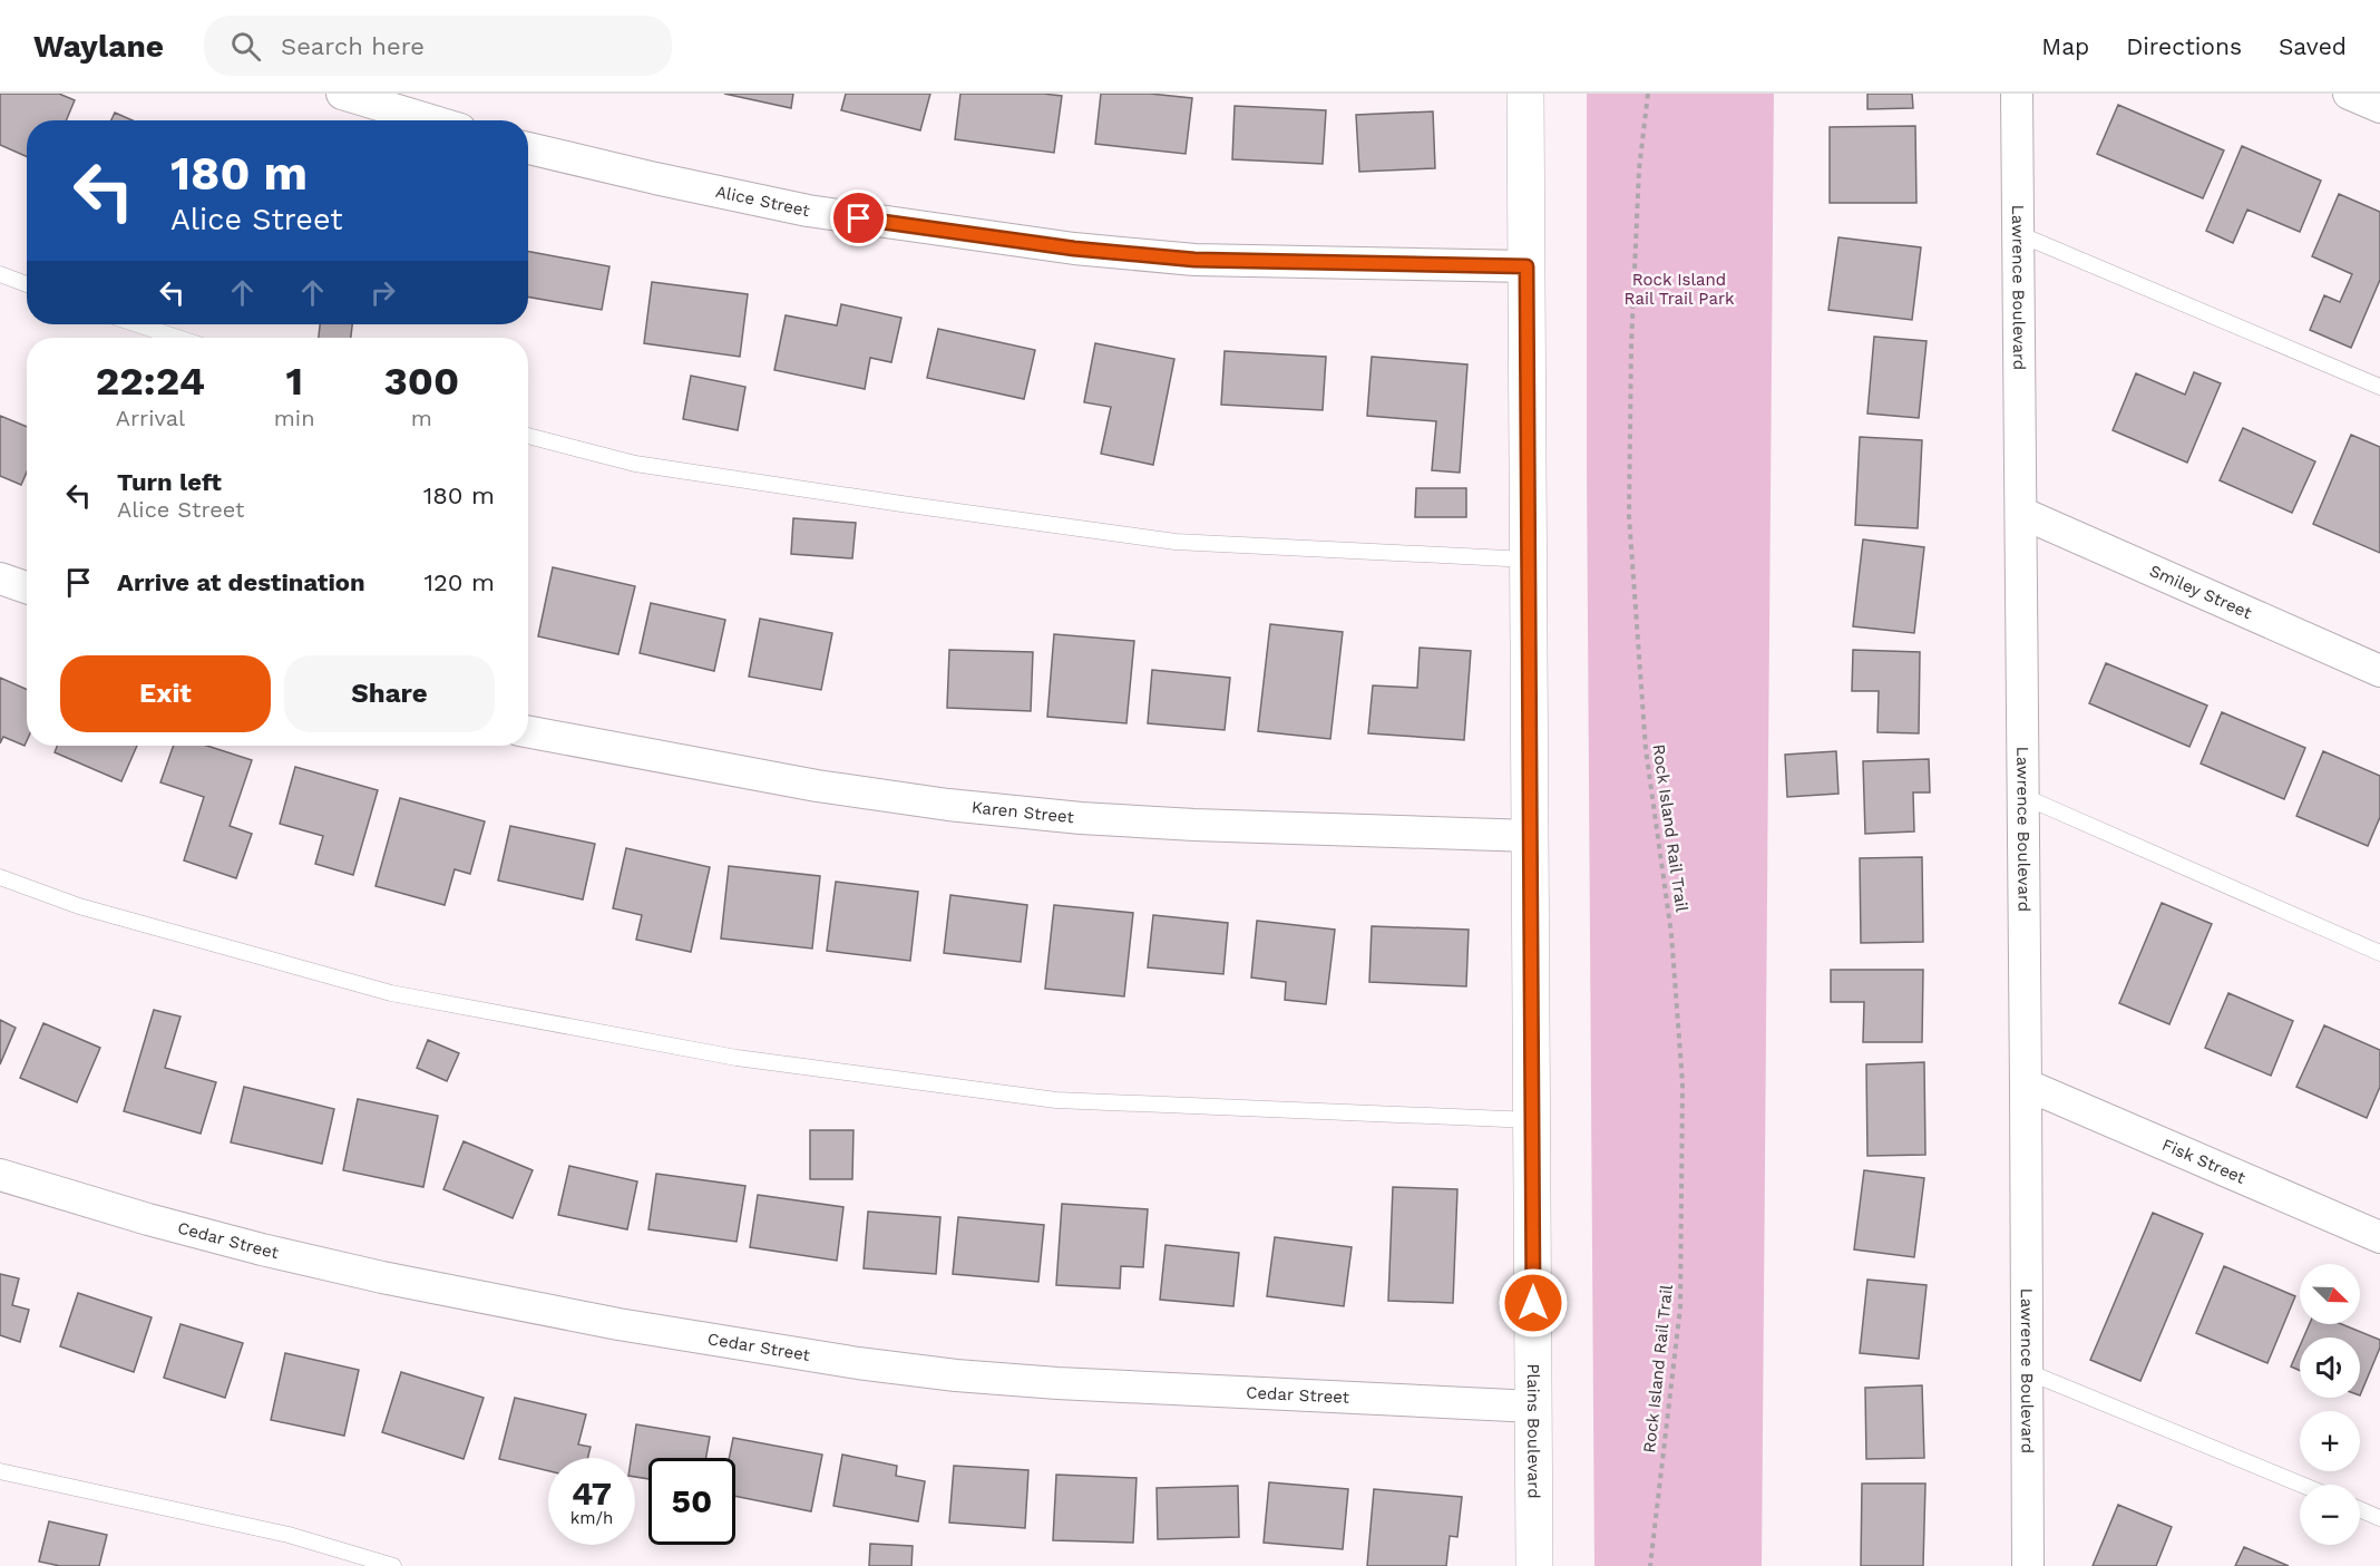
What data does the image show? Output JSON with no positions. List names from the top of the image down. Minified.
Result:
{"streets":{"main road":["Plains Boulevard"],"street":["Alice Street","Lawrence Boulevard","Smiley Street","Karen Street","Fisk Street","Cedar Street"],"path":["Rock Island Rail Trail"]},"crossings":[["Alice Street","Plains Boulevard"],["Lawrence Boulevard","Smiley Street"],["Lawrence Boulevard","Fisk Street"],["Karen Street","Plains Boulevard"],["Cedar Street","Plains Boulevard"]],"parks":["Rock Island Rail Trail Park"],"north":"bottom right","page":{"header":"Waylane","search":"Search here","nav":["Map","Directions","Saved"],"turn":["180 m","Alice Street"],"eta":["22:24","Arrival","1","min","300","m"],"list":[{"name":"Turn left","note":"Alice Street","value":"180 m"},{"name":"Arrive at destination","value":"120 m"}],"buttons":["Exit","Share"],"map_buttons":["+","−"],"speed":"47 km/h","limit":"50"}}
